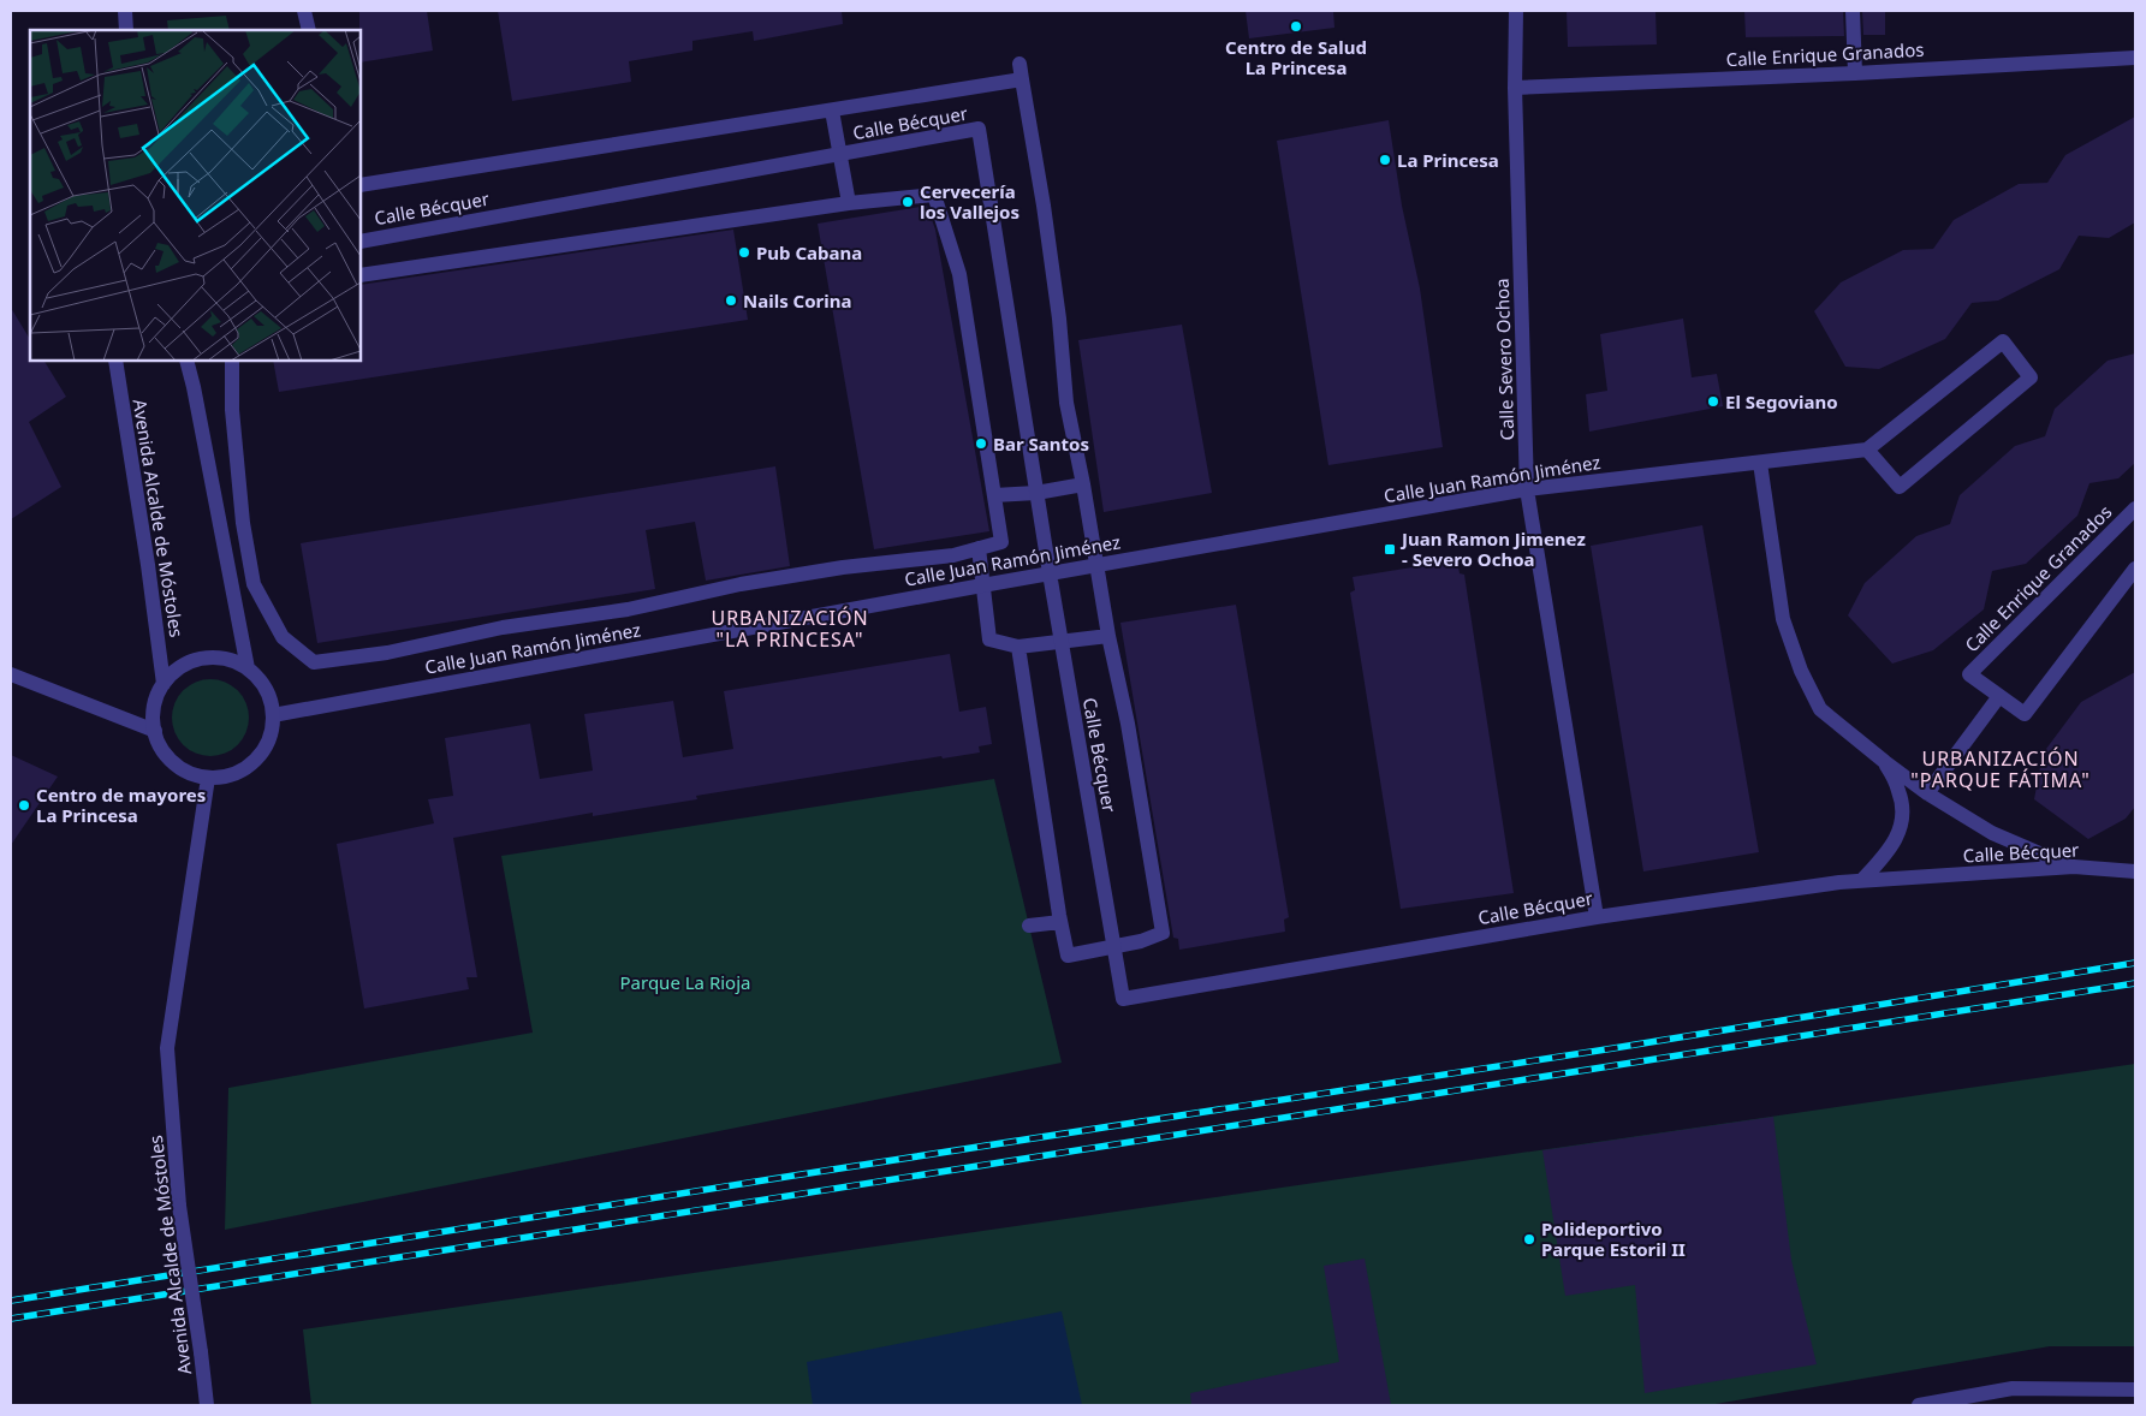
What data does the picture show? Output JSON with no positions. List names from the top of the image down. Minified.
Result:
{"streets":{"street":["Calle Enrique Granados","Calle Bécquer","Calle Severo Ochoa","Calle Juan Ramón Jiménez","Avenida Alcalde de Móstoles"]},"crossings":[["Calle Enrique Granados","Calle Severo Ochoa"],["Calle Bécquer","Calle Severo Ochoa"],["Calle Bécquer","Calle Juan Ramón Jiménez"],["Calle Severo Ochoa","Calle Juan Ramón Jiménez"],["Calle Juan Ramón Jiménez","Avenida Alcalde de Móstoles"]],"districts":["URBANIZACIÓN \"LA PRINCESA\"","URBANIZACIÓN \"PARQUE FÁTIMA\""],"parks":["Parque La Rioja"],"places":{"other":["Centro de Salud La Princesa","La Princesa","Cervecería los Vallejos","Pub Cabana","Nails Corina","El Segoviano","Bar Santos","Centro de mayores La Princesa","Polideportivo Parque Estoril II"],"transit":["Juan Ramon Jimenez - Severo Ochoa"]}}
